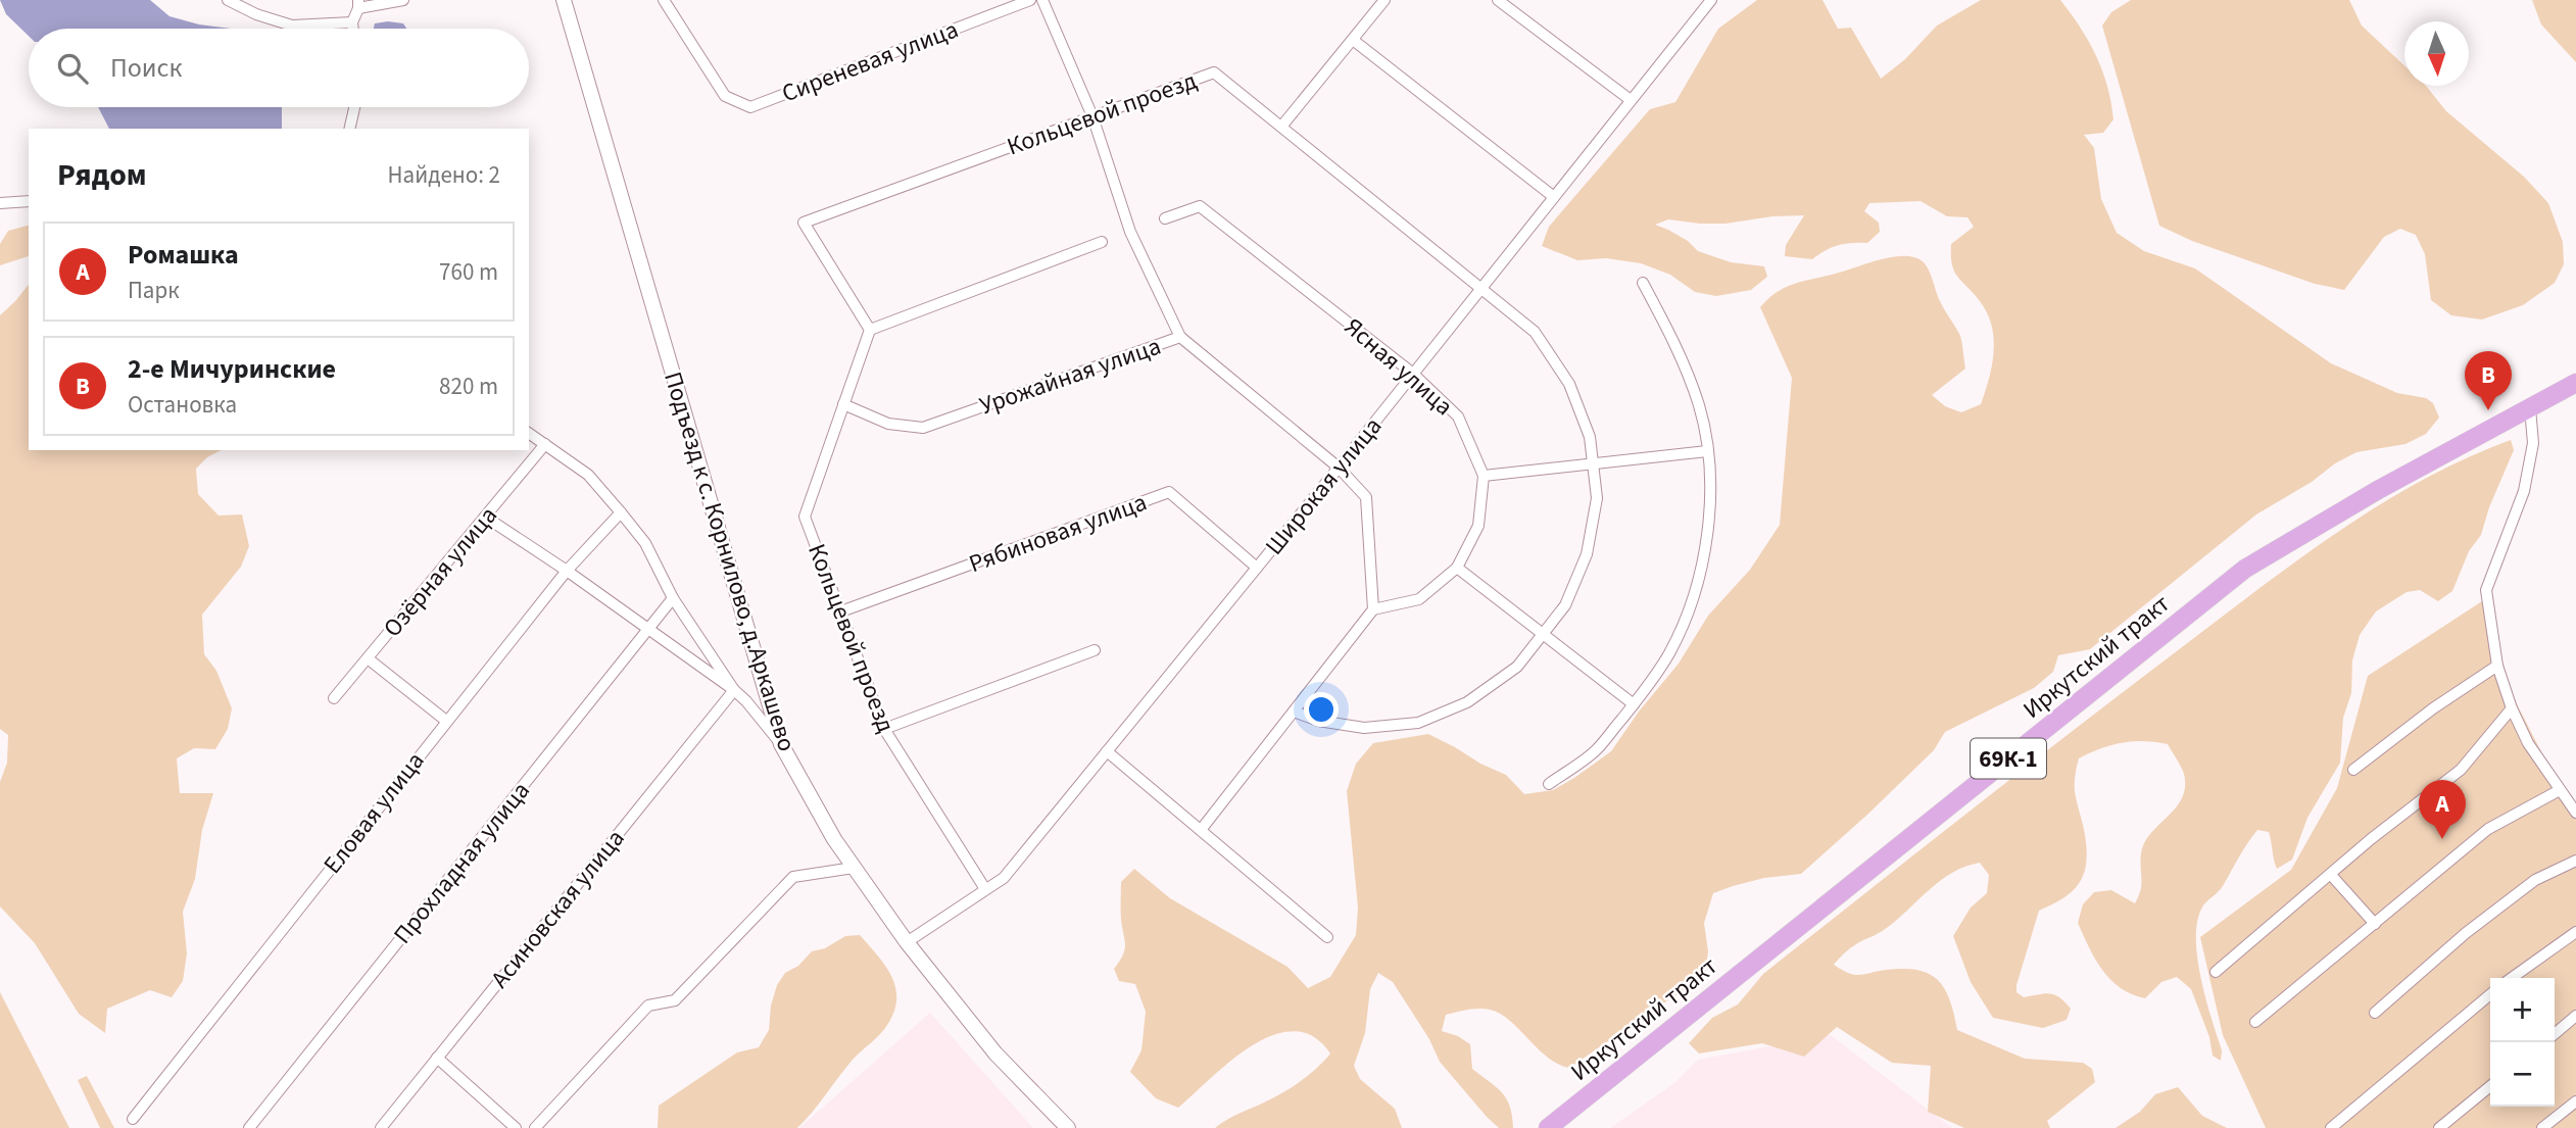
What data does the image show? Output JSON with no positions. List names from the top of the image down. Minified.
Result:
{"streets":{"main road":["Иркутский тракт","69К-1"],"street":["Сиреневая улица","Кольцевой проезд","Ясная улица","Урожайная улица","Широкая улица","Рябиновая улица","Подъезд к с. Корнилово, д.Аркашево","Озёрная улица","Еловая улица","Прохладная улица","Асиновская улица"]},"crossings":[["Кольцевой проезд","Урожайная улица"],["Кольцевой проезд","Широкая улица"],["Кольцевой проезд","Рябиновая улица"],["Ясная улица","Урожайная улица"],["Ясная улица","Широкая улица"],["Урожайная улица","Широкая улица"],["Широкая улица","Рябиновая улица"],["Широкая улица","Подъезд к с. Корнилово, д.Аркашево"]],"north":"bottom","page":{"search":"Поиск","heading":["Рядом","Найдено: 2"],"list":[{"mark":"A","name":"Ромашка","note":"Парк","value":"760 m"},{"mark":"B","name":"2-е Мичуринские","note":"Остановка","value":"820 m"}],"pins":["B","A"],"map_buttons":["+","−"]}}
